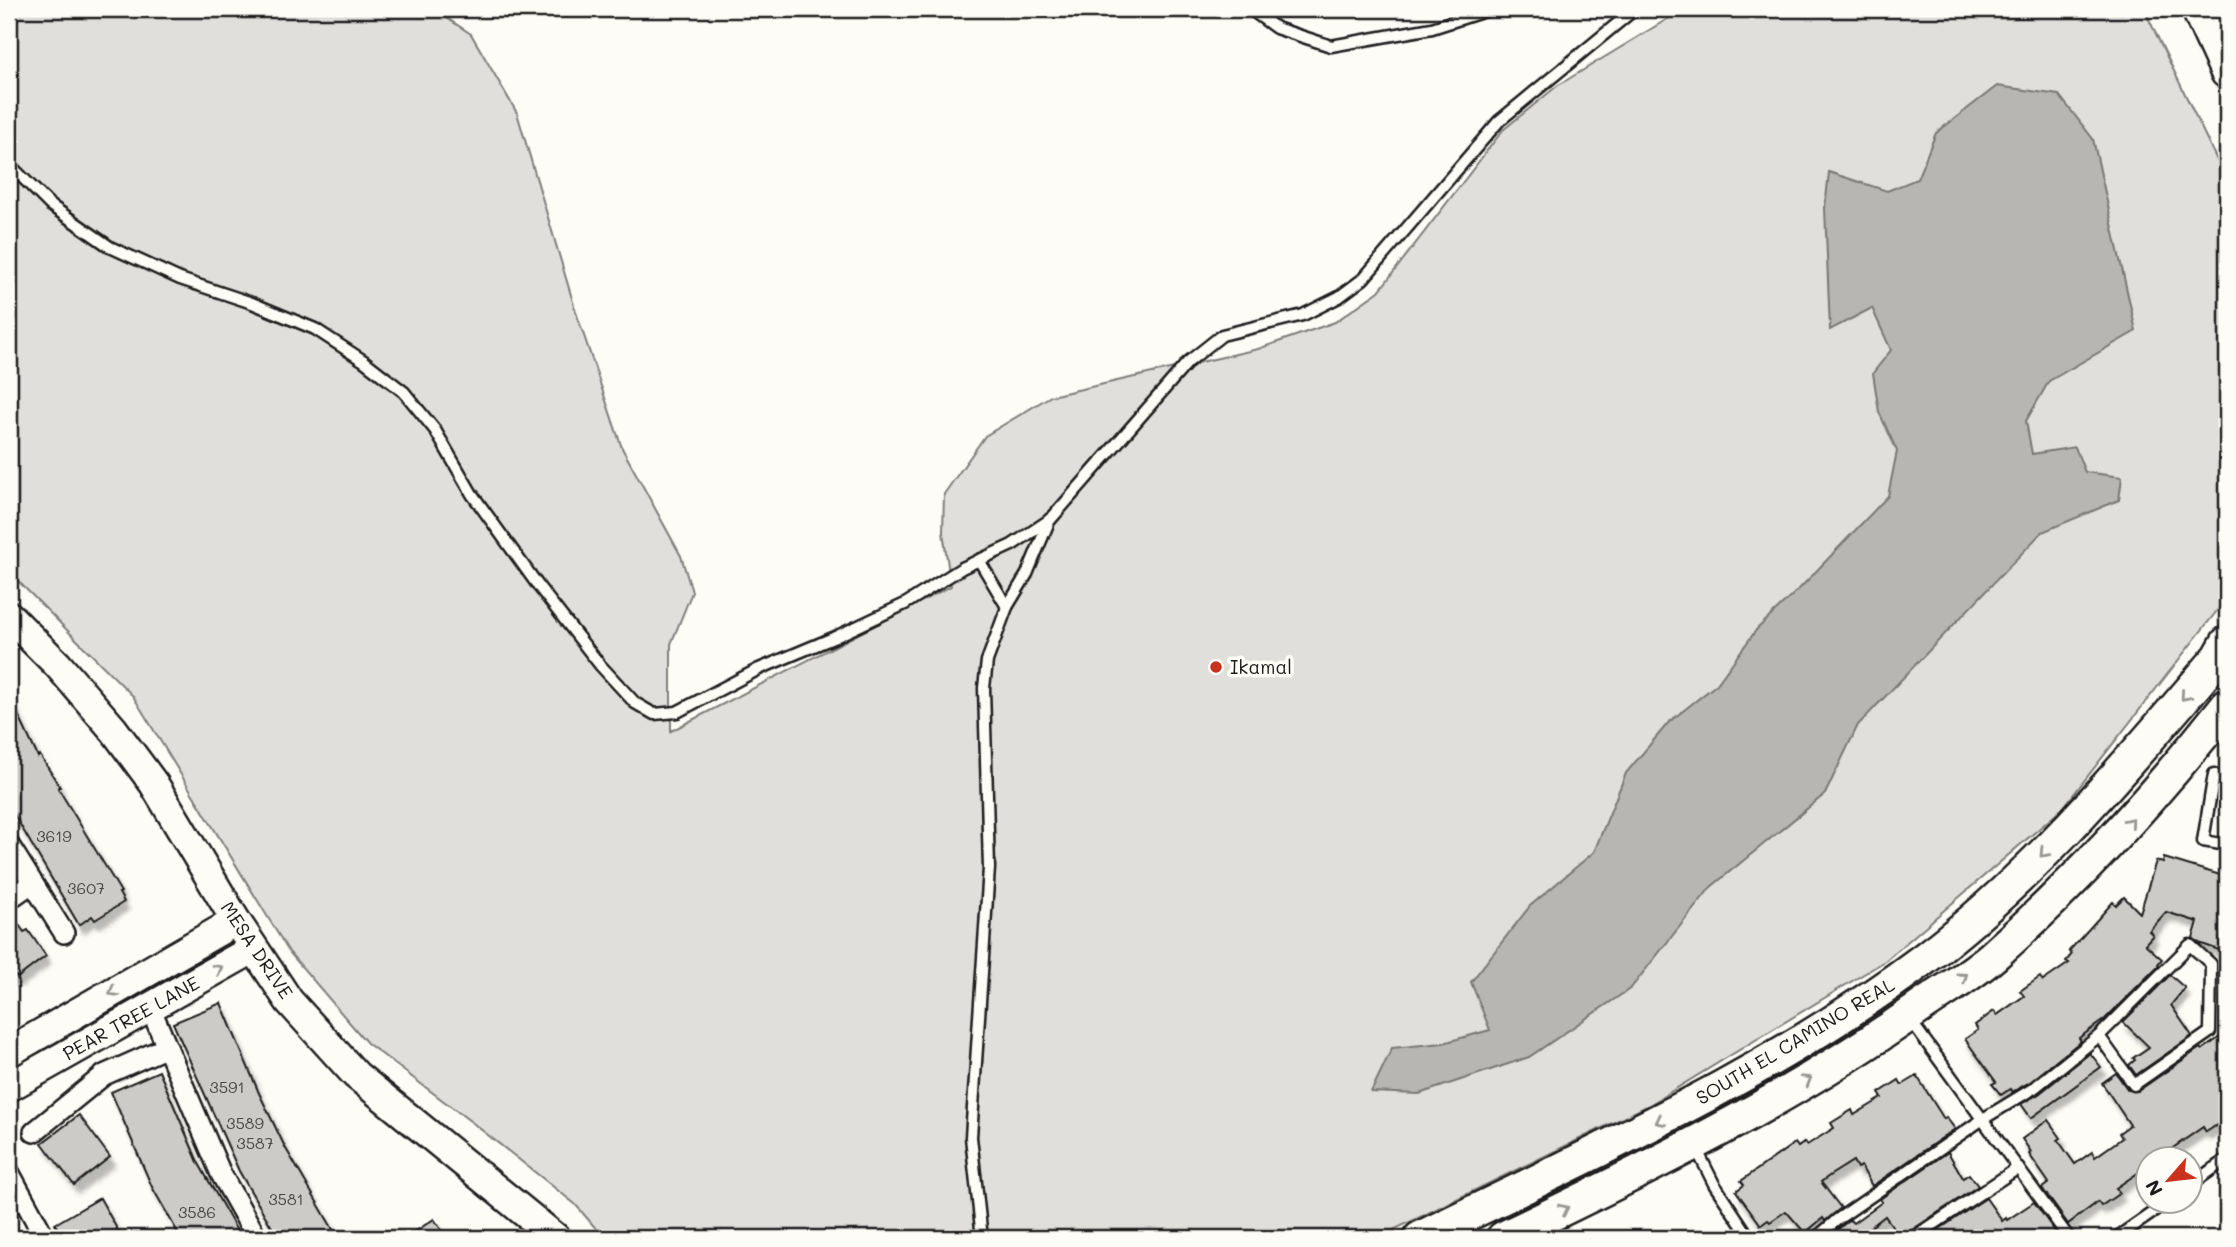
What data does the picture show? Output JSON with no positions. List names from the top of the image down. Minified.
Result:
{"streets":{"main road":["MESA DRIVE","PEAR TREE LANE","SOUTH EL CAMINO REAL"]},"crossings":[["MESA DRIVE","PEAR TREE LANE"]],"places":["Ikamal"],"house_numbers":["3619","3607","3591","3589","3587","3581","3586"],"north":"bottom left"}
